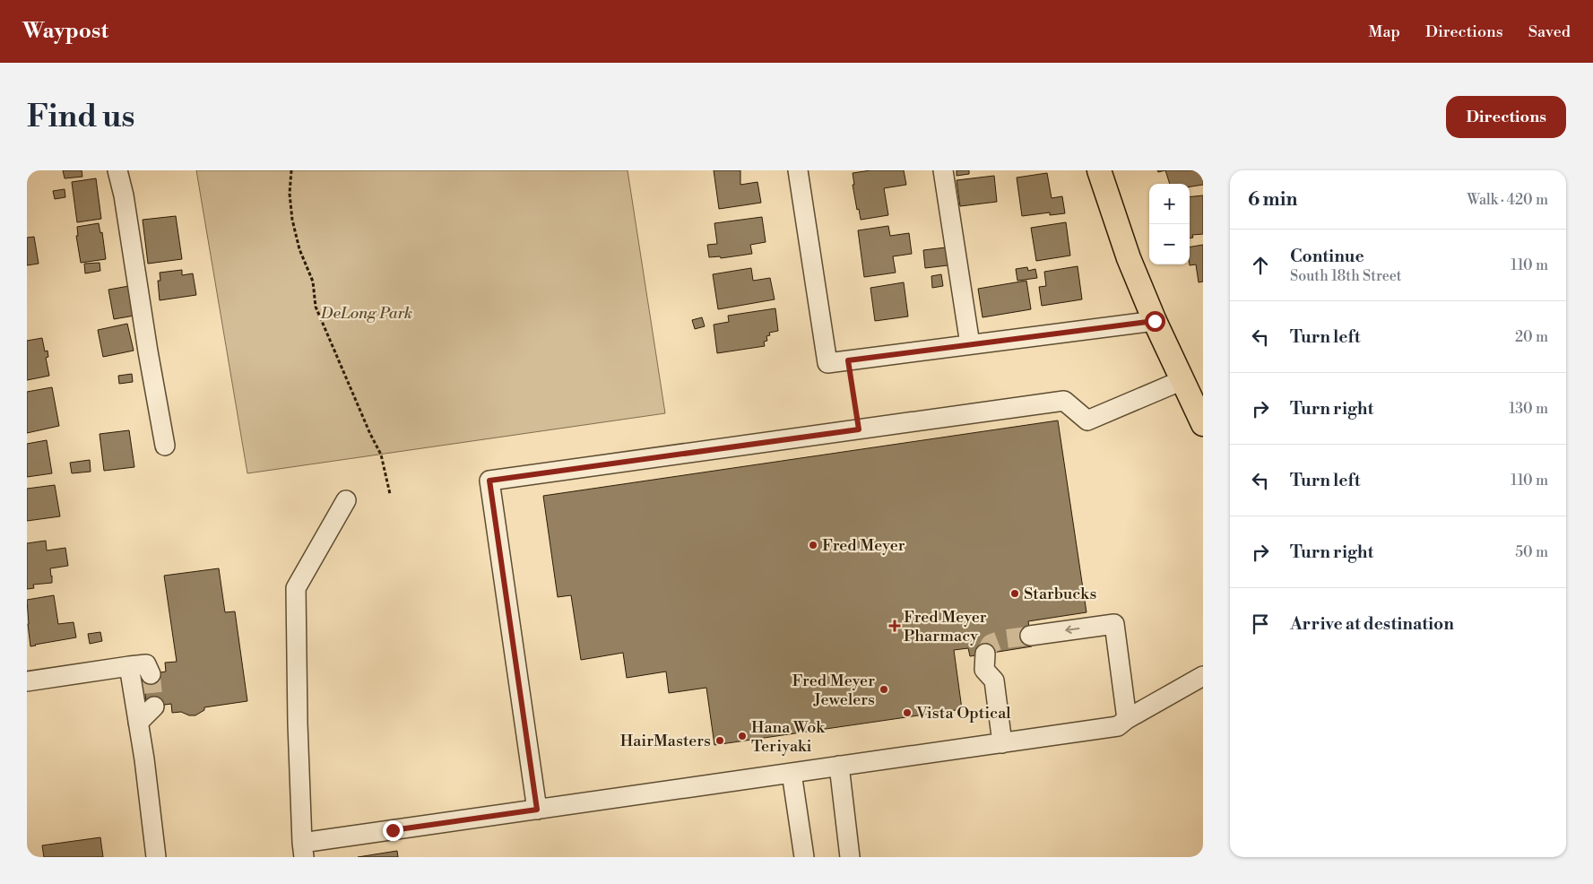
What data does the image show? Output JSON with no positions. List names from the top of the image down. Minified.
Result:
{"parks":["DeLong Park"],"places":{"other":["Fred Meyer","Starbucks","Fred Meyer Jewelers","Vista Optical","Hana Wok Teriyaki","HairMasters"],"health":["Fred Meyer Pharmacy"]},"page":{"header":"Waypost","nav":["Map","Directions","Saved"],"buttons":"Directions","title":"Find us","heading":["6 min","Walk · 420 m"],"map_buttons":["+","−"],"list":[["Continue","South 18th Street","110 m"],["Turn left","20 m"],["Turn right","130 m"],["Turn left","110 m"],["Turn right","50 m"],"Arrive at destination"]}}
